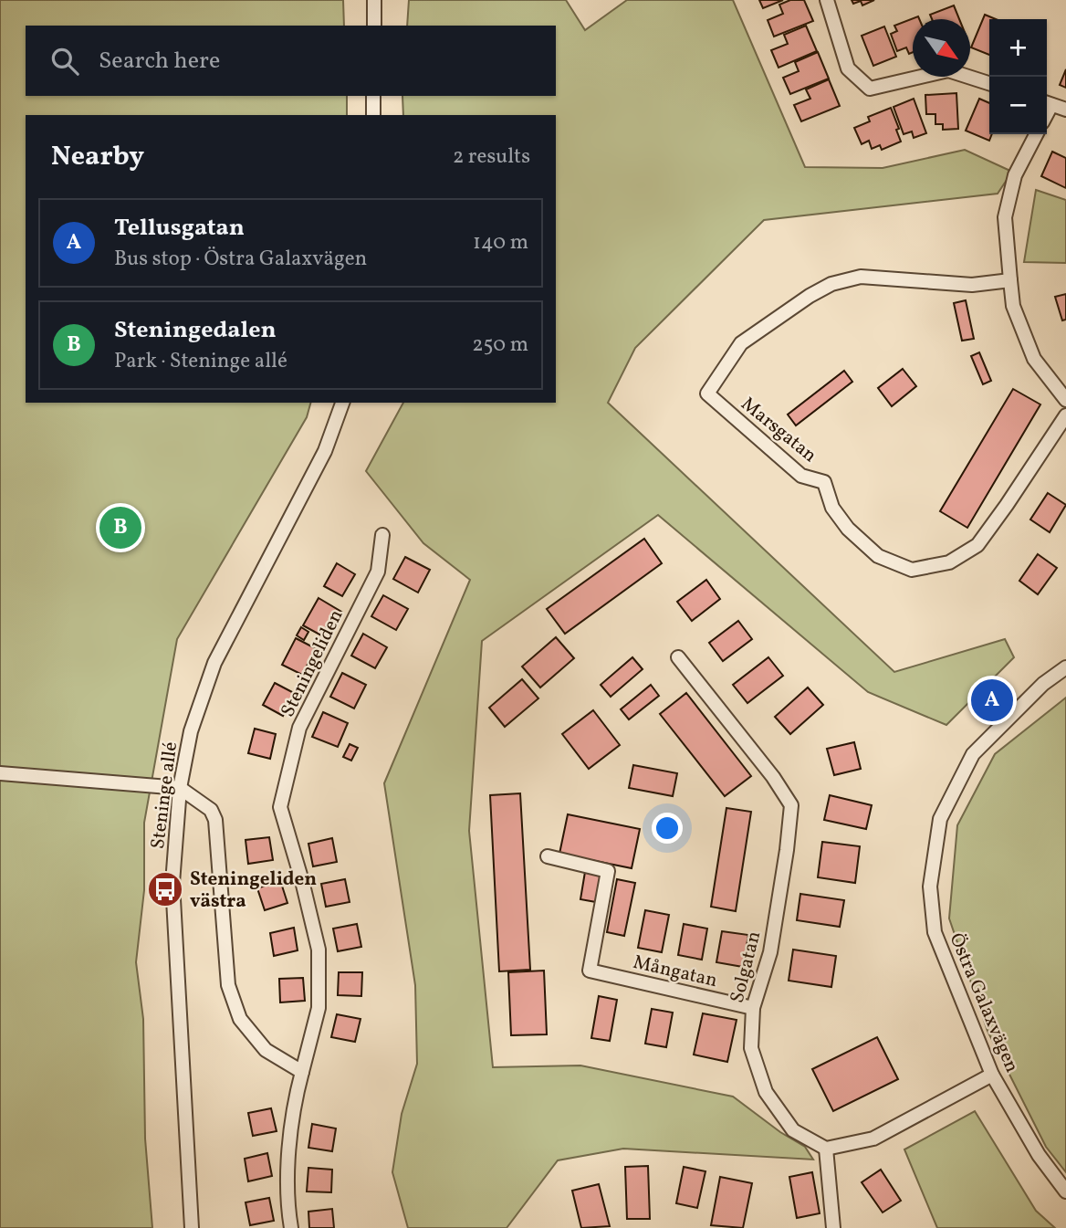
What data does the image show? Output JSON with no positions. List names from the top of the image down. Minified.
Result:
{"streets":{"street":["Marsgatan","Steningeliden","Steninge allé","Solgatan","Mångatan","Östra Galaxvägen"]},"crossings":[["Solgatan","Mångatan"]],"places":{"bus stop":["Steningeliden västra"]},"north":"bottom right","page":{"map_buttons":["+","−"],"search":"Search here","heading":["Nearby","2 results"],"list":[{"mark":"A","name":"Tellusgatan","note":"Bus stop · Östra Galaxvägen","value":"140 m"},{"mark":"B","name":"Steningedalen","note":"Park · Steninge allé","value":"250 m"}],"pins":["B","A"]}}
